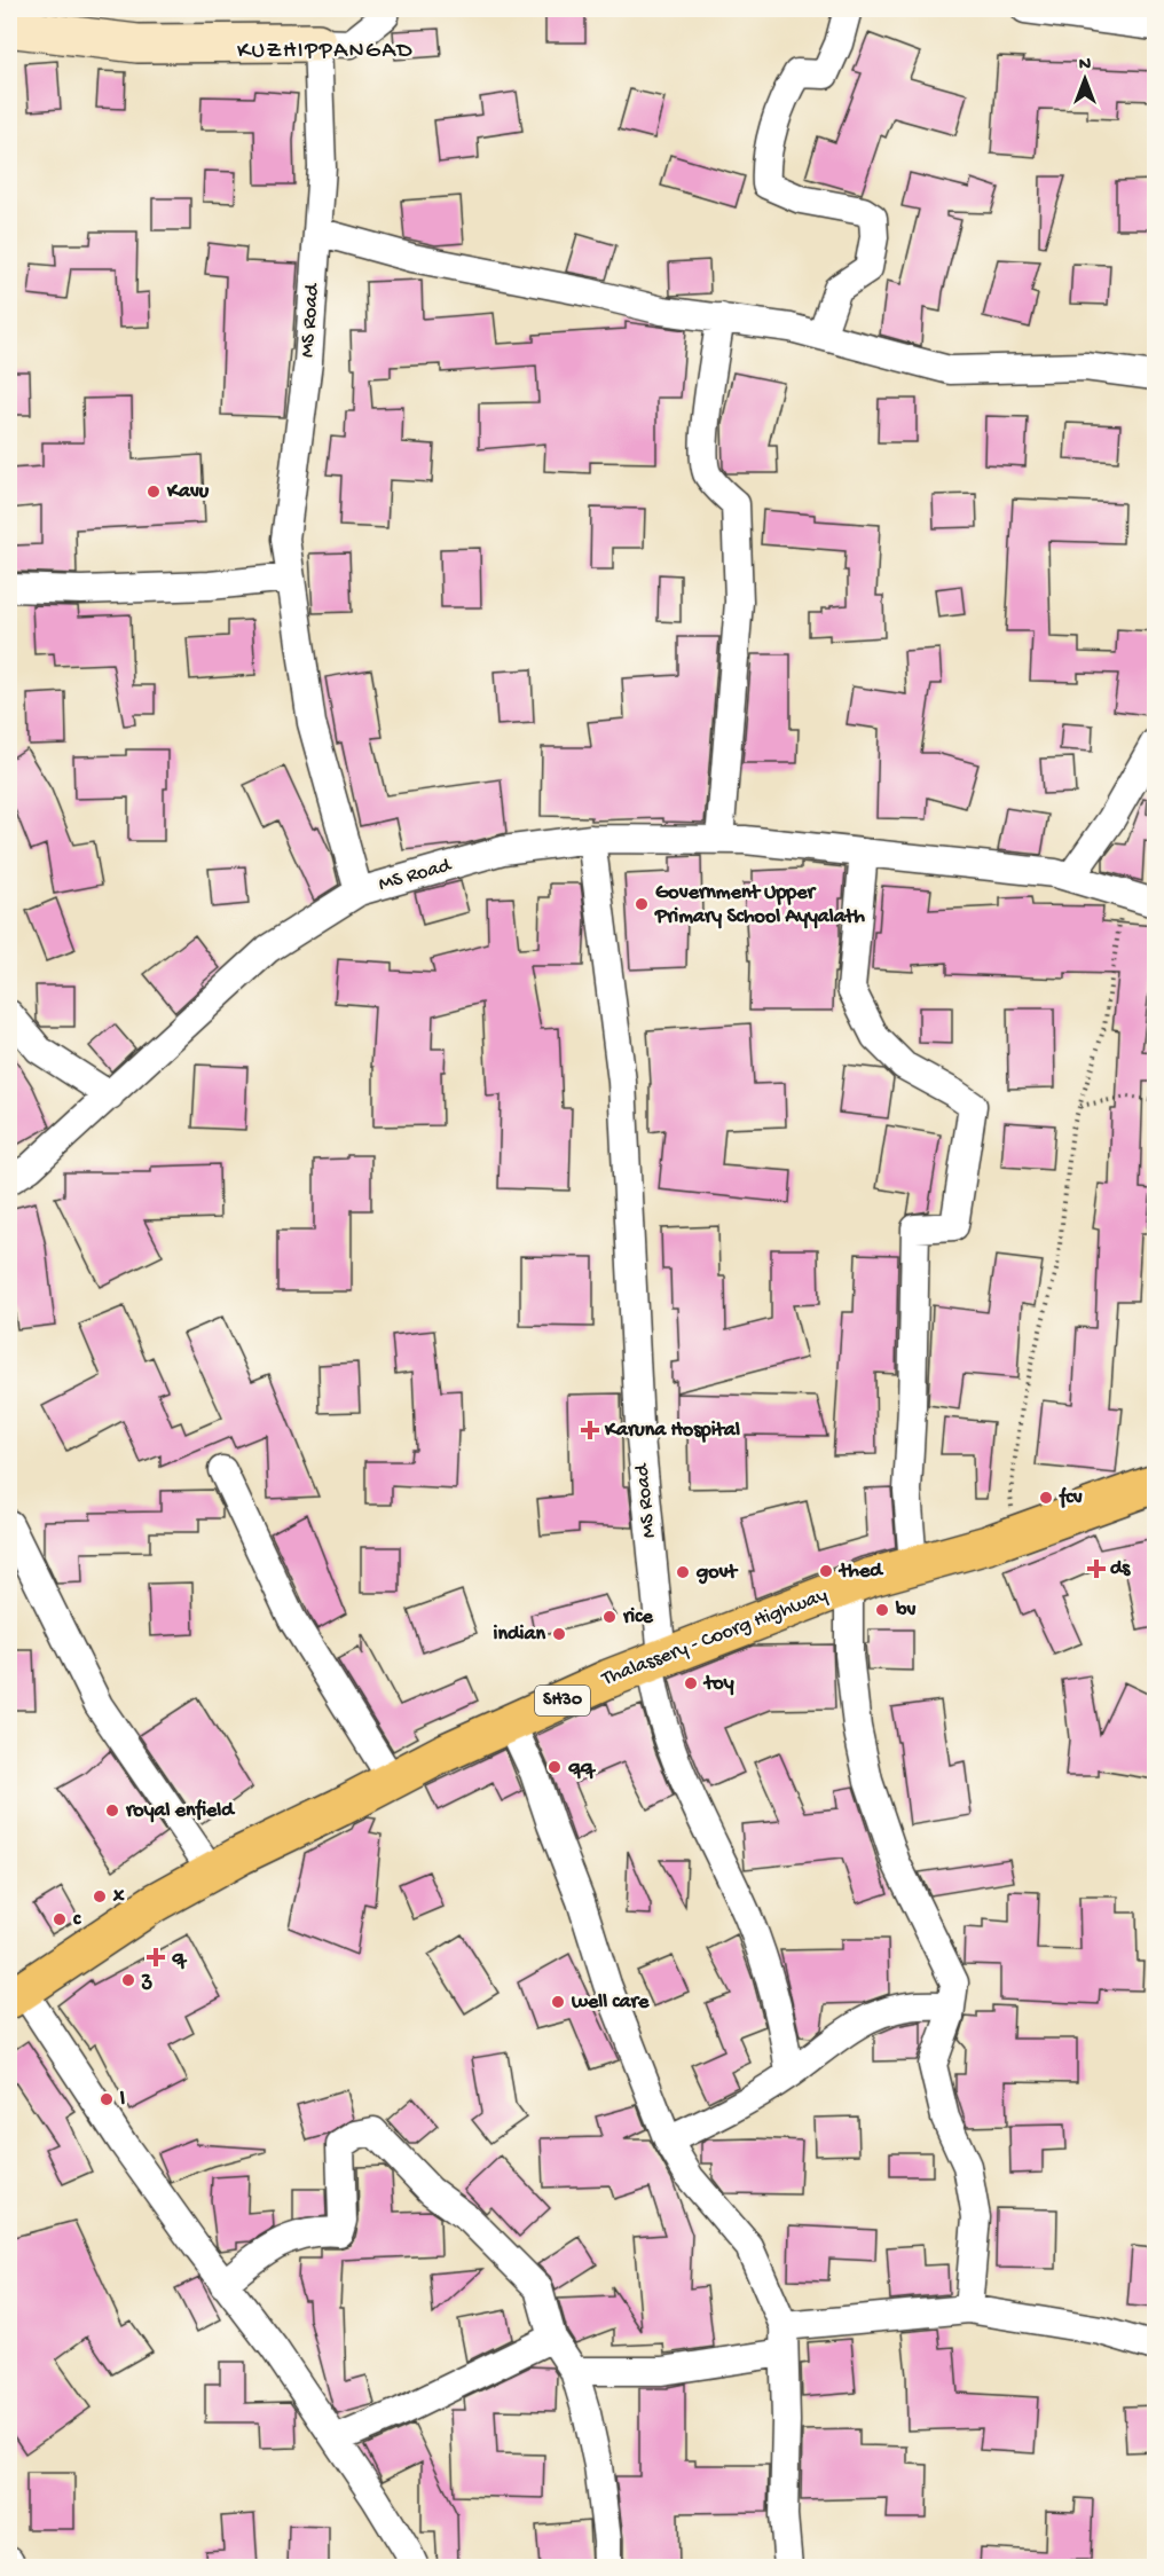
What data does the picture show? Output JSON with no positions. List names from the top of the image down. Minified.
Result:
{"streets":{"main road":["Thalassery - Coorg Highway","SH30"],"street":["MS Road"]},"crossings":[["MS Road","Thalassery - Coorg Highway"]],"districts":["KUZHIPPANGAD"],"places":{"other":["Kavu","Government Upper Primary School Ayyalath","fcv","thed","govt","bv","rice","indian","toy","qq","royal enfield","x","c","z","well care","l"],"health":["Karuna Hospital","ds","q"]},"north":"top"}
